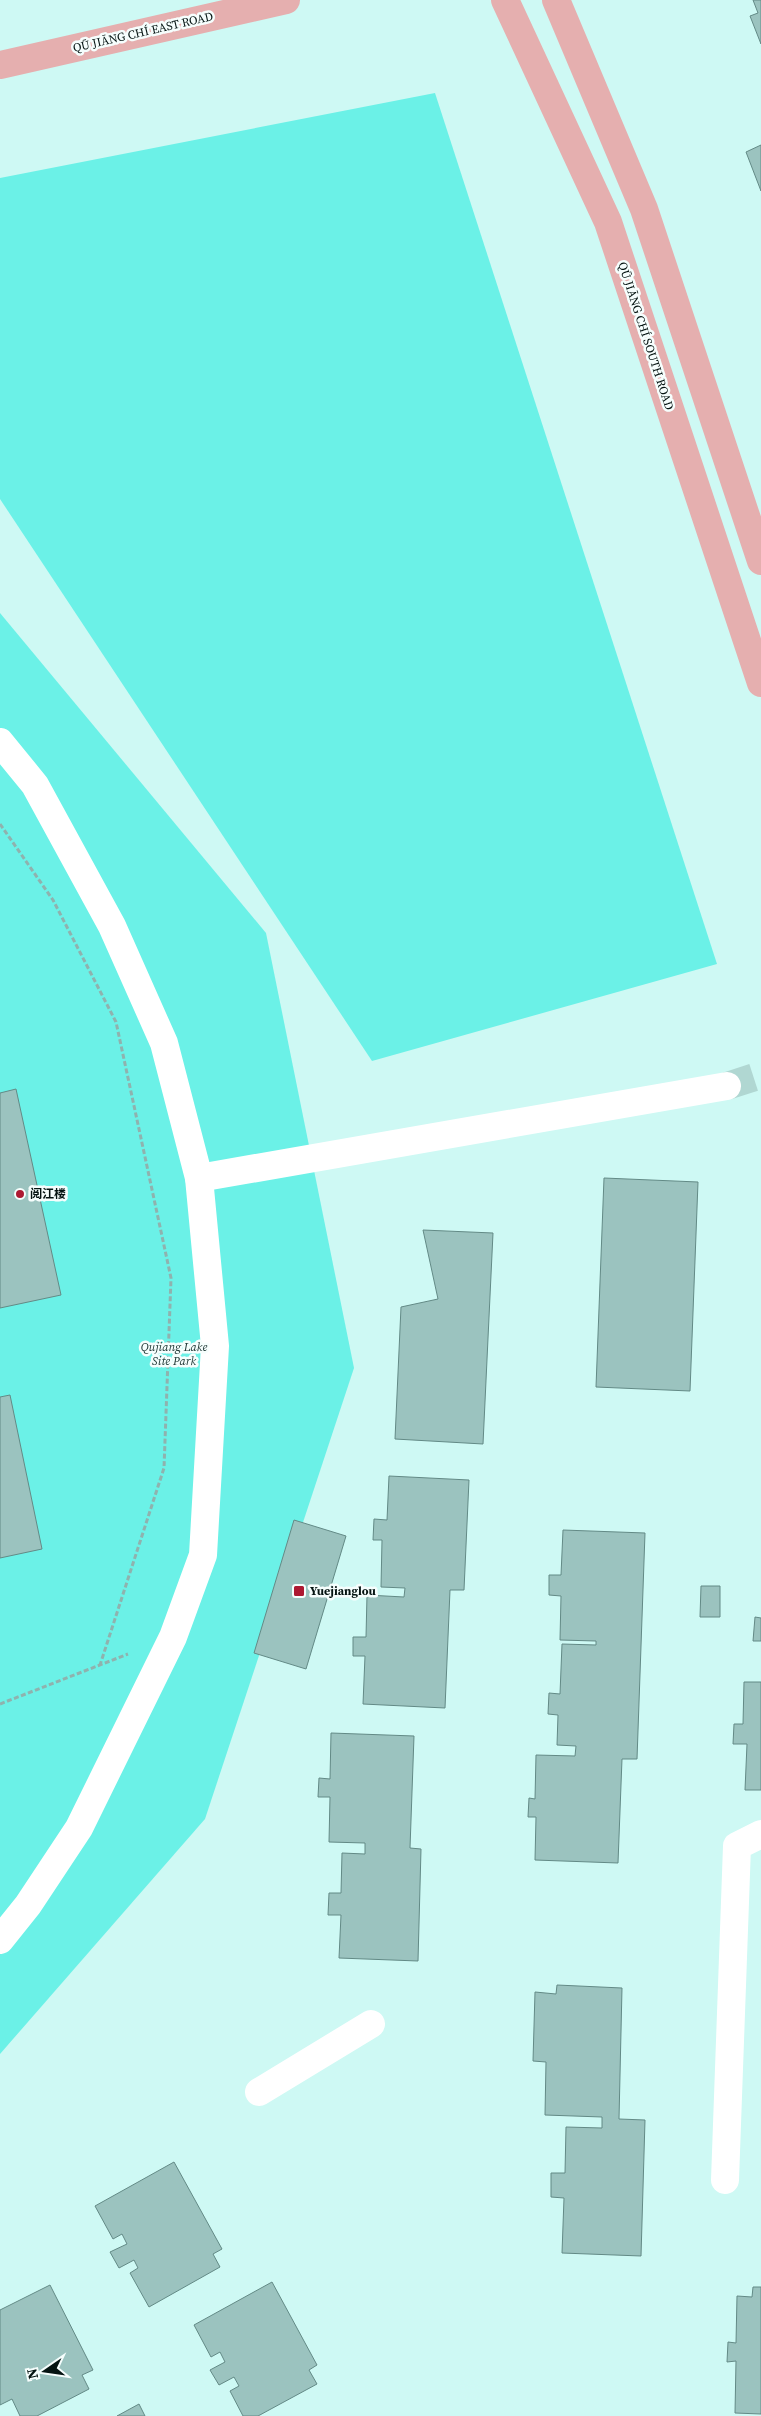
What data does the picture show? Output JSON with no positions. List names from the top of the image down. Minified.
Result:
{"streets":{"main road":["QŪ JIĀNG CHÍ EAST ROAD","QŪ JIĀNG CHÍ SOUTH ROAD"]},"parks":["Qujiang Lake Site Park"],"places":{"other":["阅江楼"],"transit":["Yuejianglou"]},"north":"left"}
